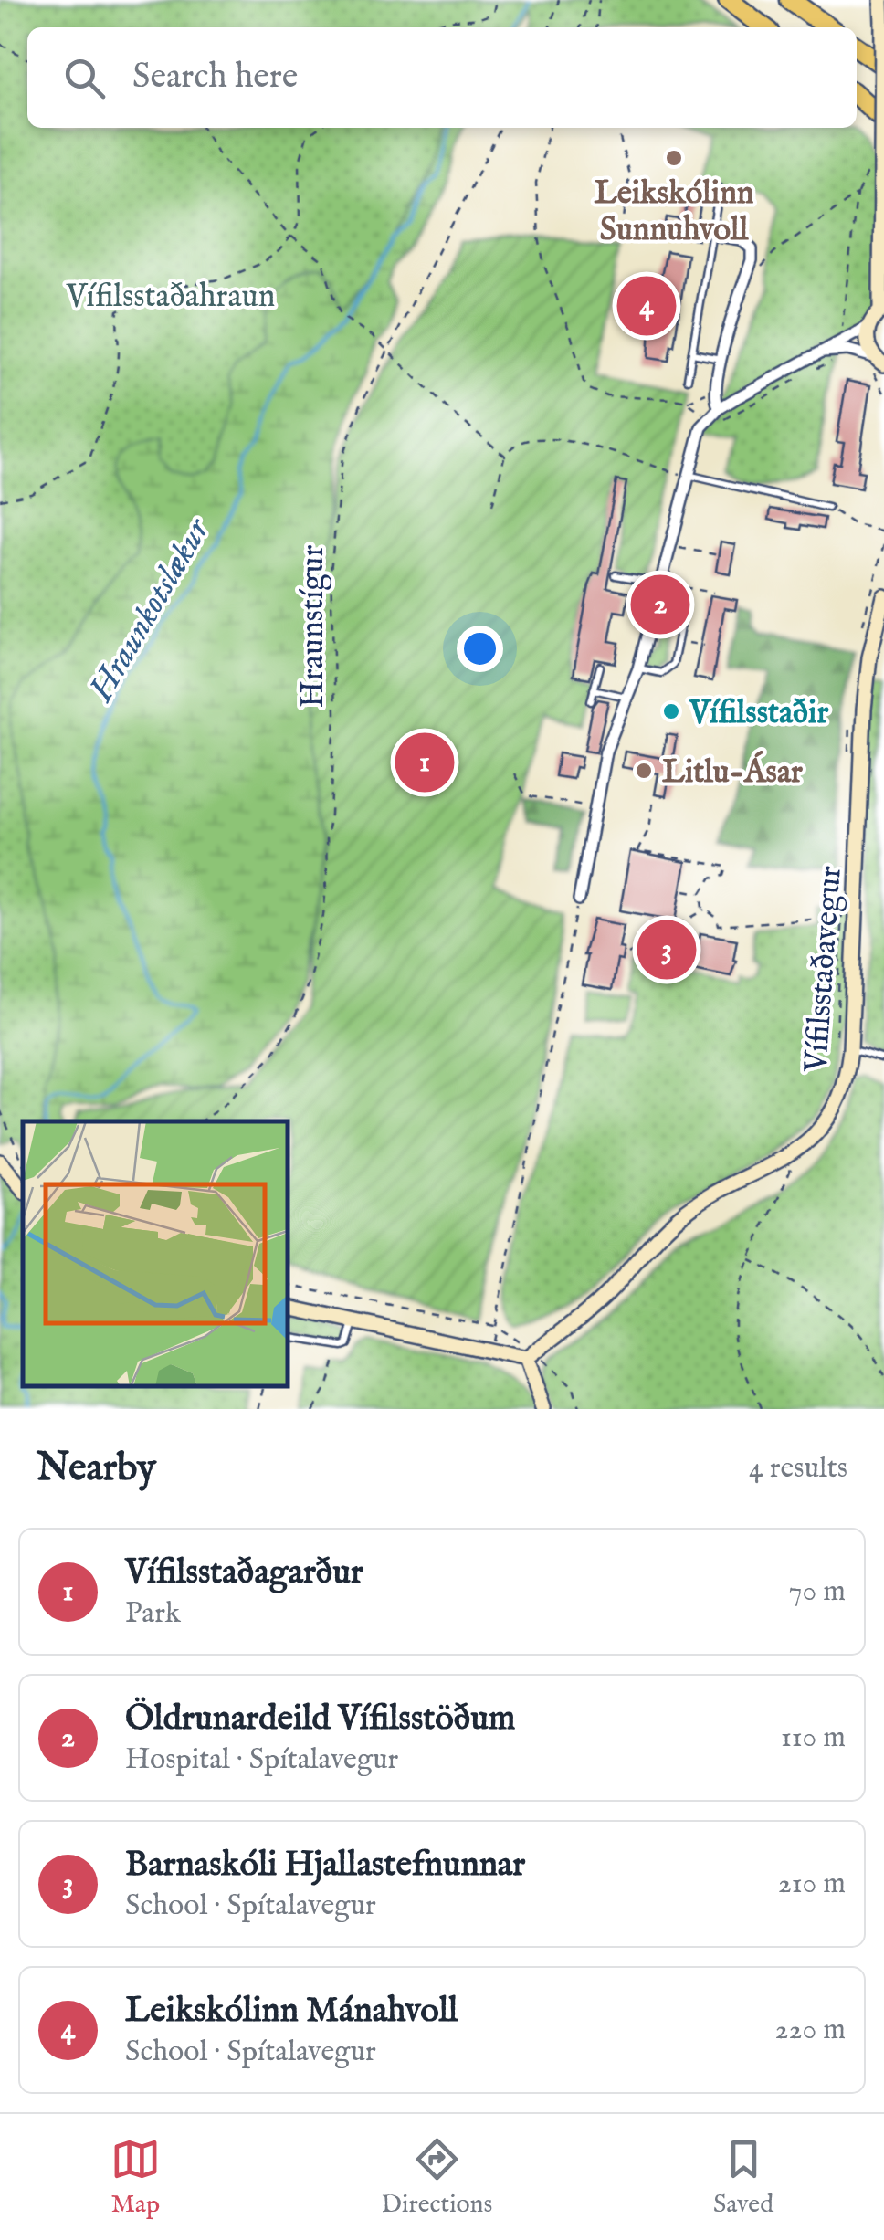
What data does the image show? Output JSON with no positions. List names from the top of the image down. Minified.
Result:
{"streets":{"main road":["Vífilsstaðavegur"],"path":["Hraunstígur"]},"water":["Hraunkotslækur"],"parks":["Vífilsstaðahraun"],"places":["Leikskólinn Sunnuhvoll","Vífilsstaðir","Litlu-Ásar"],"page":{"search":"Search here","pins":["4","2","1","3"],"heading":["Nearby","4 results"],"list":[{"mark":"1","name":"Vífilsstaðagarður","note":"Park","value":"70 m"},{"mark":"2","name":"Öldrunardeild Vífilsstöðum","note":"Hospital · Spítalavegur","value":"110 m"},{"mark":"3","name":"Barnaskóli Hjallastefnunnar","note":"School · Spítalavegur","value":"210 m"},{"mark":"4","name":"Leikskólinn Mánahvoll","note":"School · Spítalavegur","value":"220 m"}],"nav":["Map","Directions","Saved"]}}
